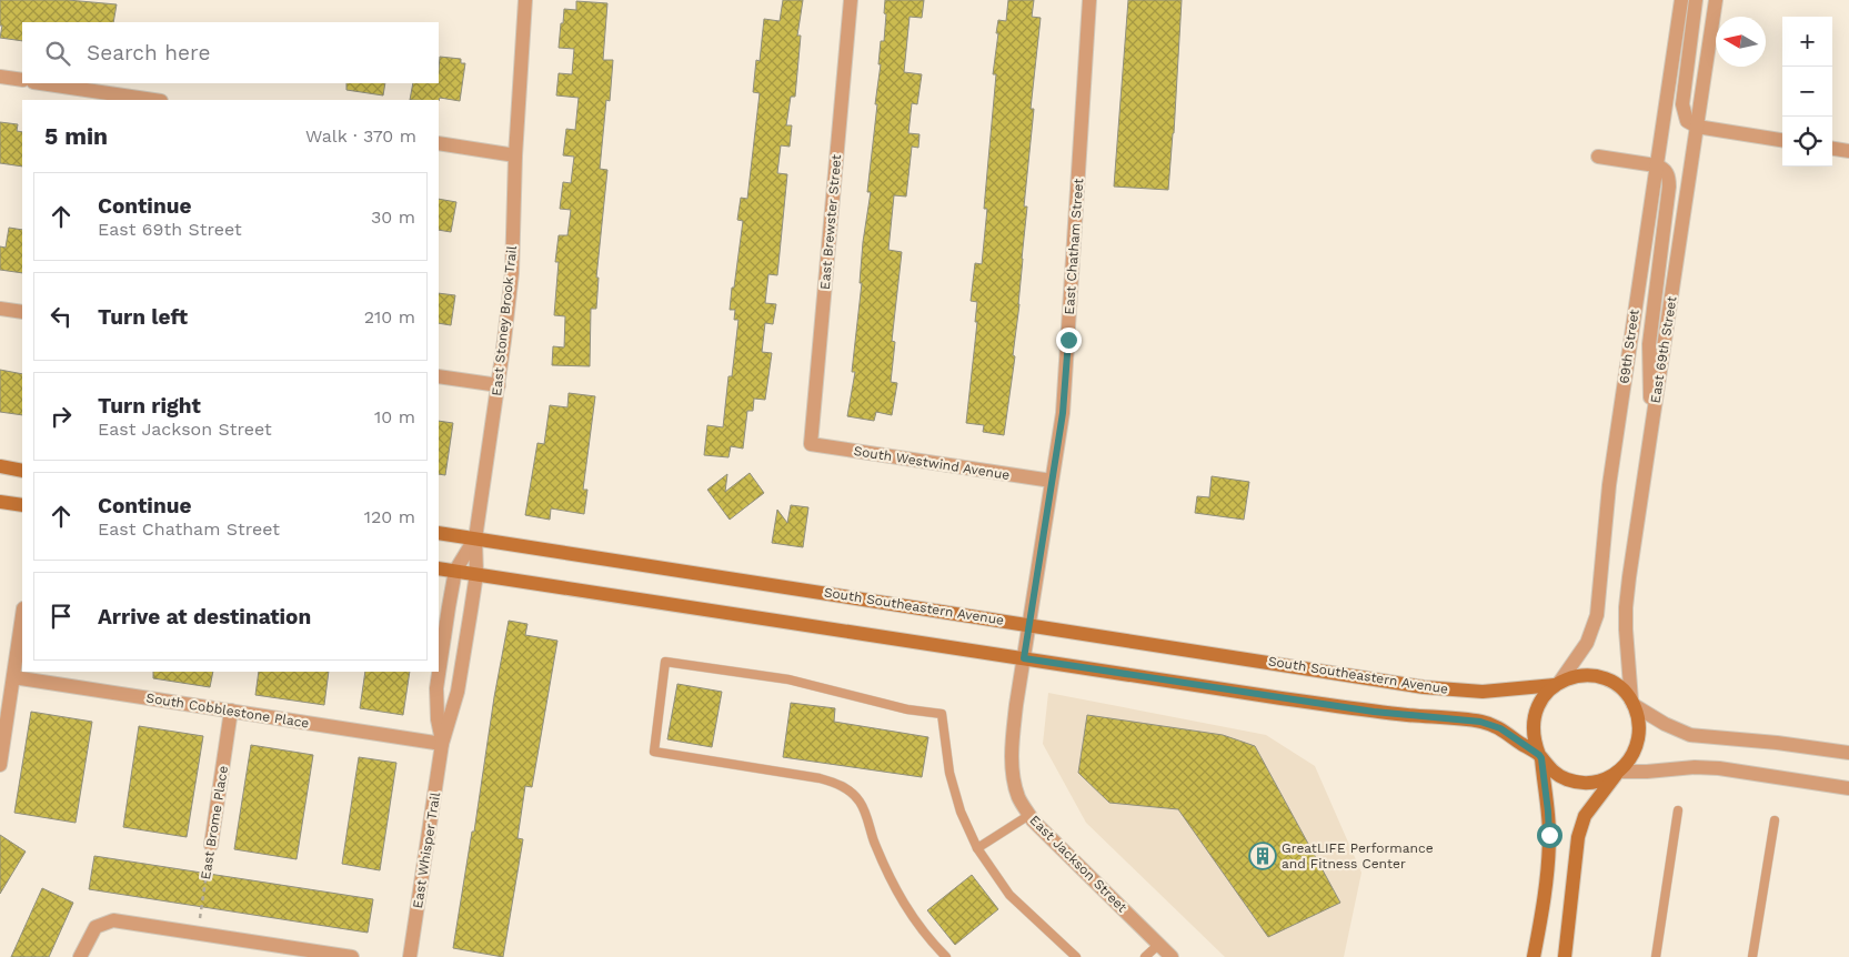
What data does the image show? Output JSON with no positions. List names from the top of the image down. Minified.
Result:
{"streets":{"main road":["South Southeastern Avenue"],"street":["East Brewster Street","East Chatham Street","East Stoney Brook Trail","69th Street","East 69th Street","South Westwind Avenue","South Cobblestone Place","East Brome Place","East Whisper Trail","East Jackson Street"]},"crossings":[["East Brewster Street","South Westwind Avenue"],["East Chatham Street","South Westwind Avenue"],["East Chatham Street","South Southeastern Avenue"],["East Chatham Street","East Jackson Street"],["East Stoney Brook Trail","South Southeastern Avenue"],["East Stoney Brook Trail","East Whisper Trail"],["69th Street","East 69th Street"],["69th Street","South Southeastern Avenue"],["East 69th Street","South Southeastern Avenue"],["South Southeastern Avenue","East Whisper Trail"],["South Southeastern Avenue","East Jackson Street"],["South Cobblestone Place","East Brome Place"],["South Cobblestone Place","East Whisper Trail"]],"places":{"building":["GreatLIFE Performance and Fitness Center"]},"north":"left","page":{"map_buttons":["+","−"],"search":"Search here","heading":["5 min","Walk · 370 m"],"list":[["Continue","East 69th Street","30 m"],["Turn left","210 m"],["Turn right","East Jackson Street","10 m"],["Continue","East Chatham Street","120 m"],"Arrive at destination"]}}
